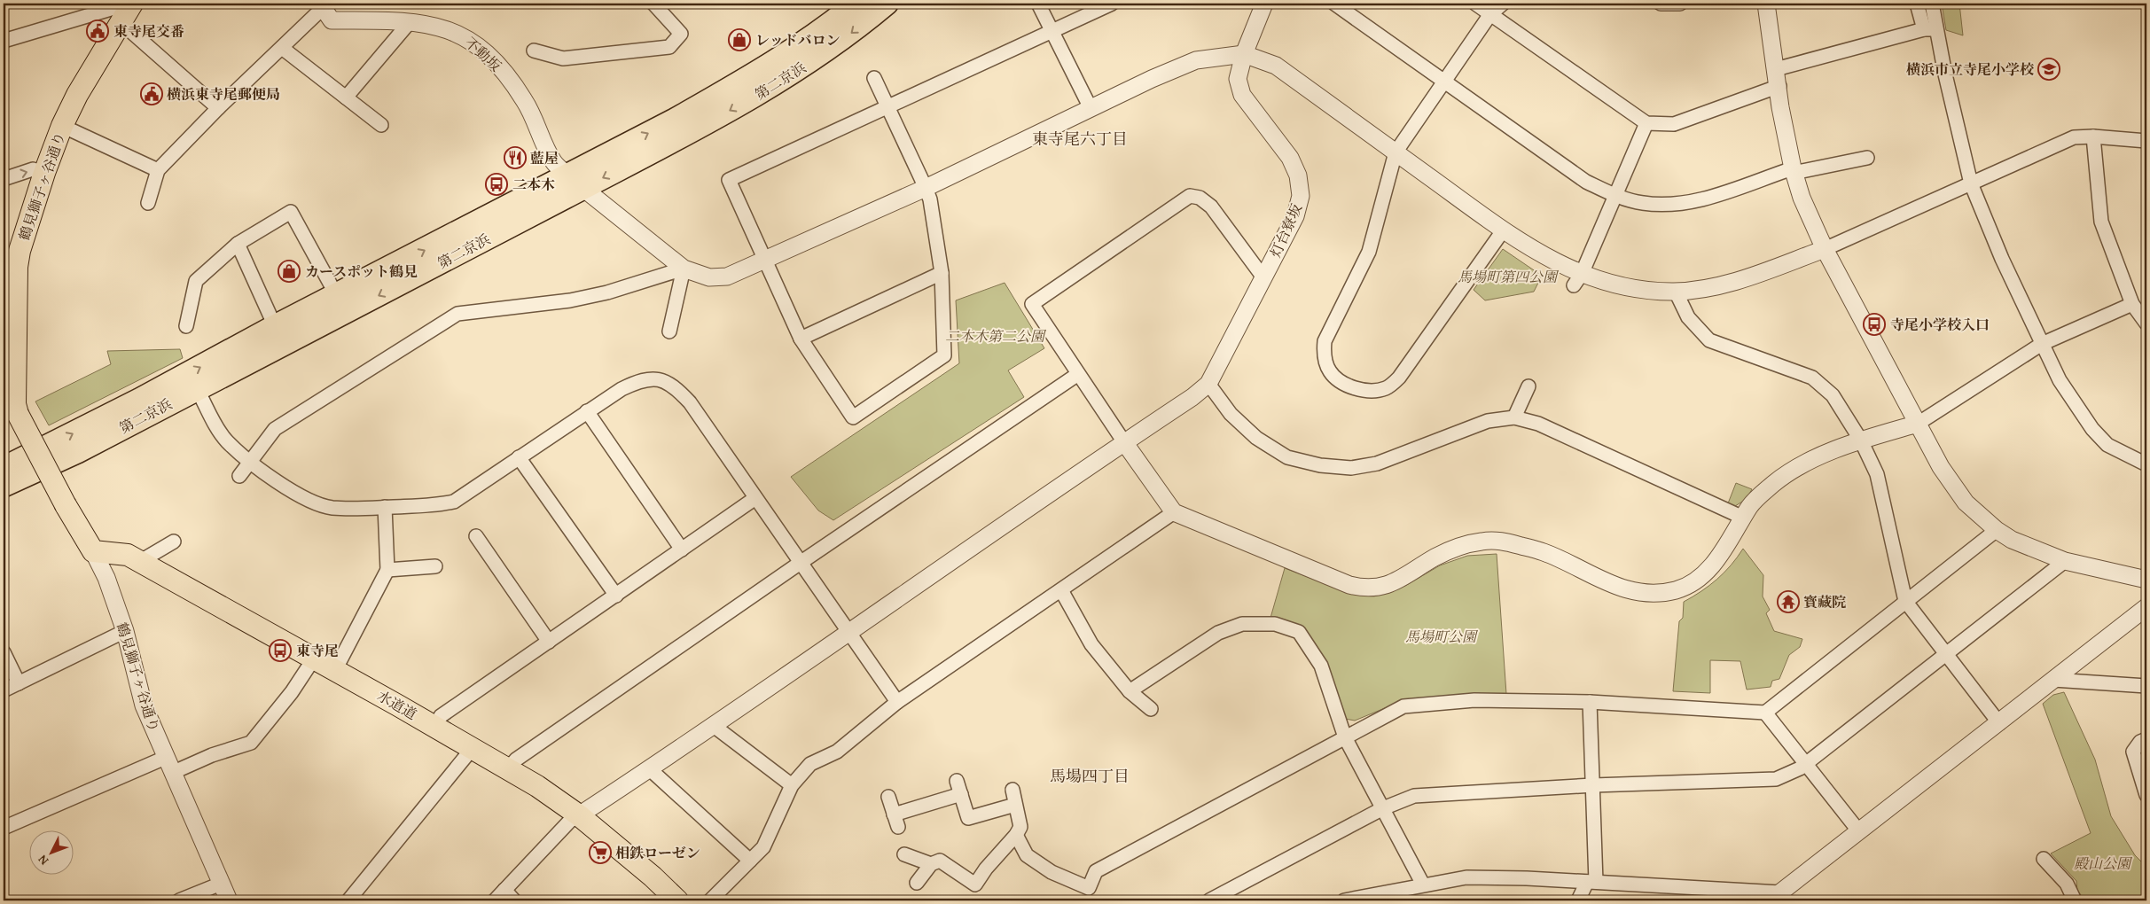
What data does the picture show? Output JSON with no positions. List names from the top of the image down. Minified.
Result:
{"streets":{"highway":["第二京浜"],"main road":["鶴見獅子ヶ谷通り","水道道"],"street":["不動坂","灯台寮坂"]},"crossings":[["不動坂","第二京浜"],["不動坂","灯台寮坂"],["鶴見獅子ヶ谷通り","水道道"]],"districts":["東寺尾六丁目","馬場四丁目"],"parks":["馬場町第四公園","二本木第二公園","馬場町公園","殿山公園"],"places":{"public building":["東寺尾交番","横浜東寺尾郵便局"],"shop":["レッドバロン","カースポット鶴見"],"school or university":["横浜市立寺尾小学校"],"restaurant":["藍屋"],"bus stop":["二本木","寺尾小学校入口","東寺尾"],"temple":["寳藏院"],"supermarket":["相鉄ローゼン"]},"north":"bottom left"}
